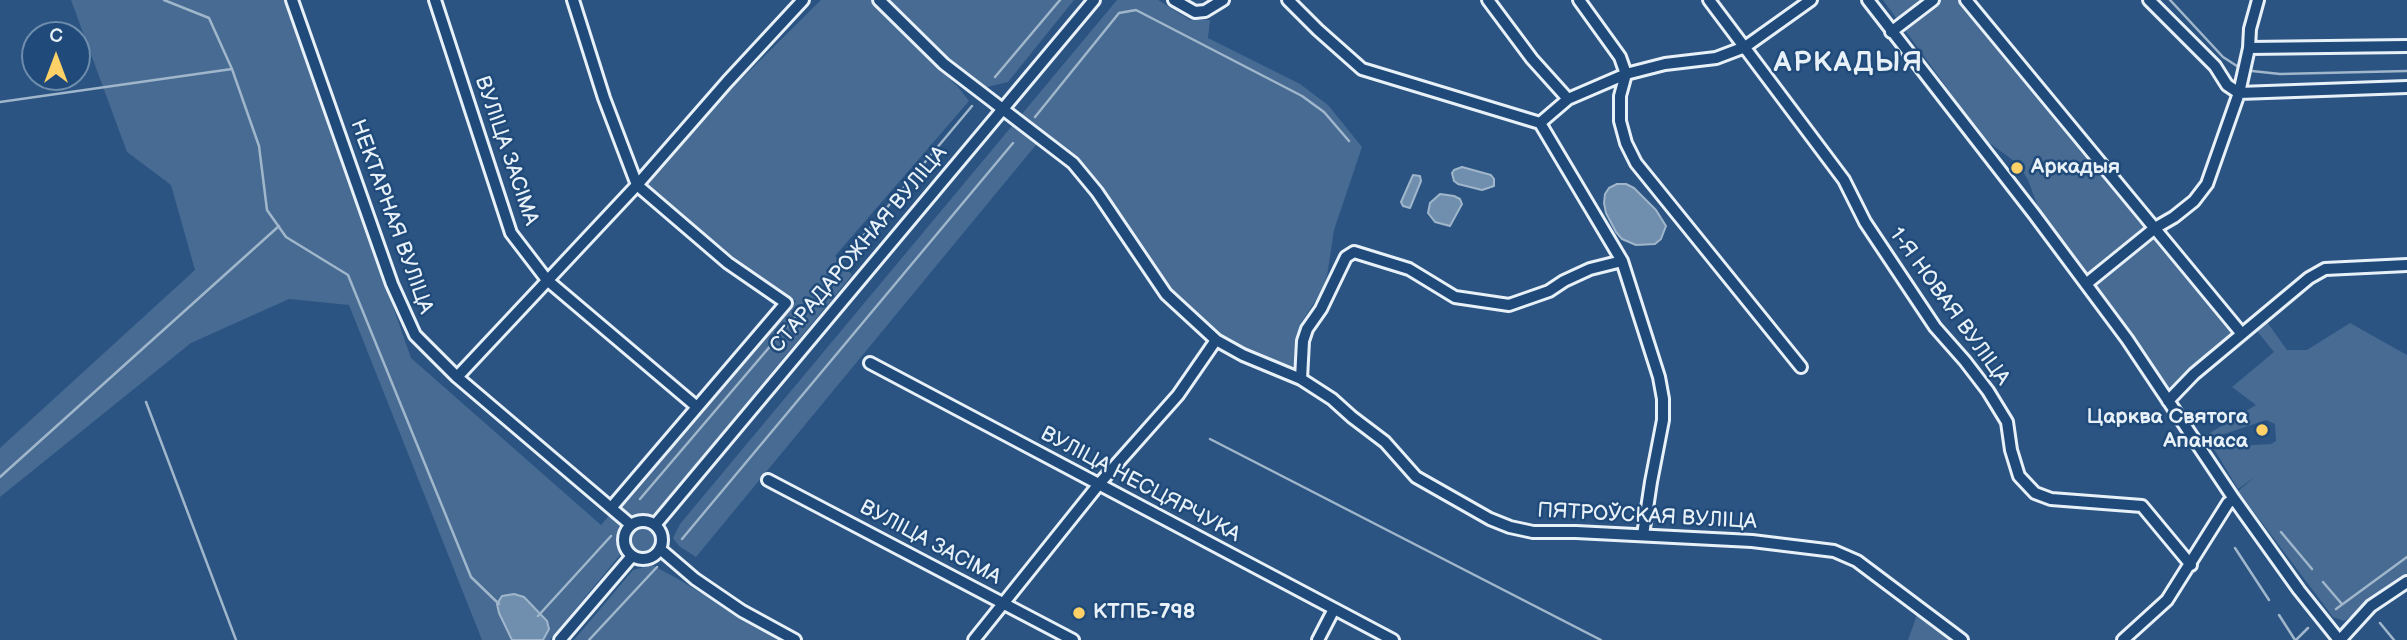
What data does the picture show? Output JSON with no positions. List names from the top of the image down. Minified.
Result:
{"streets":{"street":["ВУЛІЦА ЗАСІМА","НЕКТАРНАЯ ВУЛІЦА","СТАРАДАРОЖНАЯ ВУЛІЦА","1-Я НОВАЯ ВУЛІЦА","ВУЛІЦА НЕСЦЯРЧУКА","ПЯТРОЎСКАЯ ВУЛІЦА"]},"crossings":[["ВУЛІЦА ЗАСІМА","СТАРАДАРОЖНАЯ ВУЛІЦА"],["НЕКТАРНАЯ ВУЛІЦА","СТАРАДАРОЖНАЯ ВУЛІЦА"],["СТАРАДАРОЖНАЯ ВУЛІЦА","ПЯТРОЎСКАЯ ВУЛІЦА"]],"districts":["АРКАДЫЯ"],"places":["Аркадыя","Царква Святога Апанаса","КТПБ-798"],"north":"top"}
